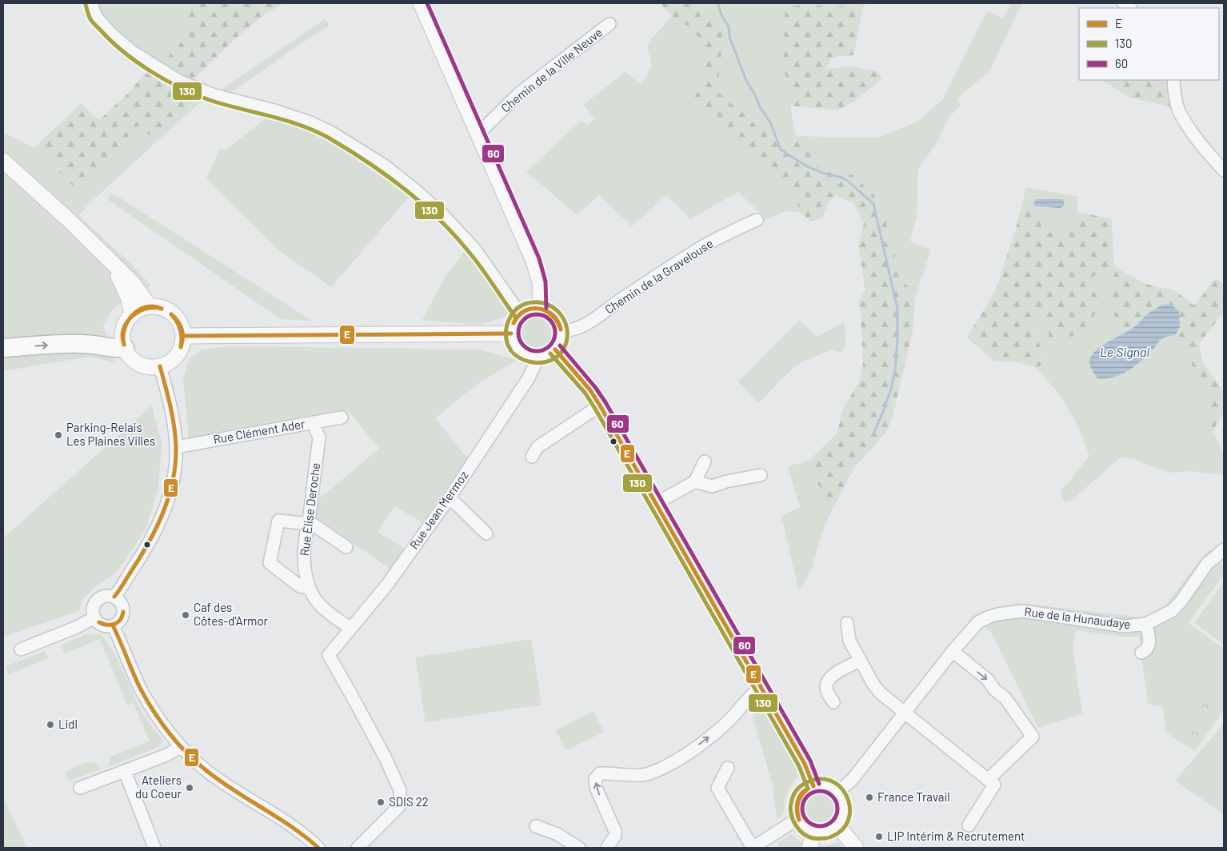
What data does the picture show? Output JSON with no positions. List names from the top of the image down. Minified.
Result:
{"streets":{"street":["Chemin de la Ville Neuve","Chemin de la Gravelouse","Rue Clément Ader","Rue Élise Deroche","Rue Jean Mermoz","Rue de la Hunaudaye"]},"crossings":[["Chemin de la Gravelouse","Rue Jean Mermoz"],["Rue Clément Ader","Rue Élise Deroche"],["Rue Élise Deroche","Rue Jean Mermoz"]],"water":["Le Signal"],"places":["Parking-Relais Les Plaines Villes","Caf des Côtes-d'Armor","Lidl","Ateliers du Coeur","France Travail","SDIS 22","LIP Intérim & Recrutement"],"lines":["transit line 60","transit line 130","transit line E"],"legend":["E","130","60"]}
